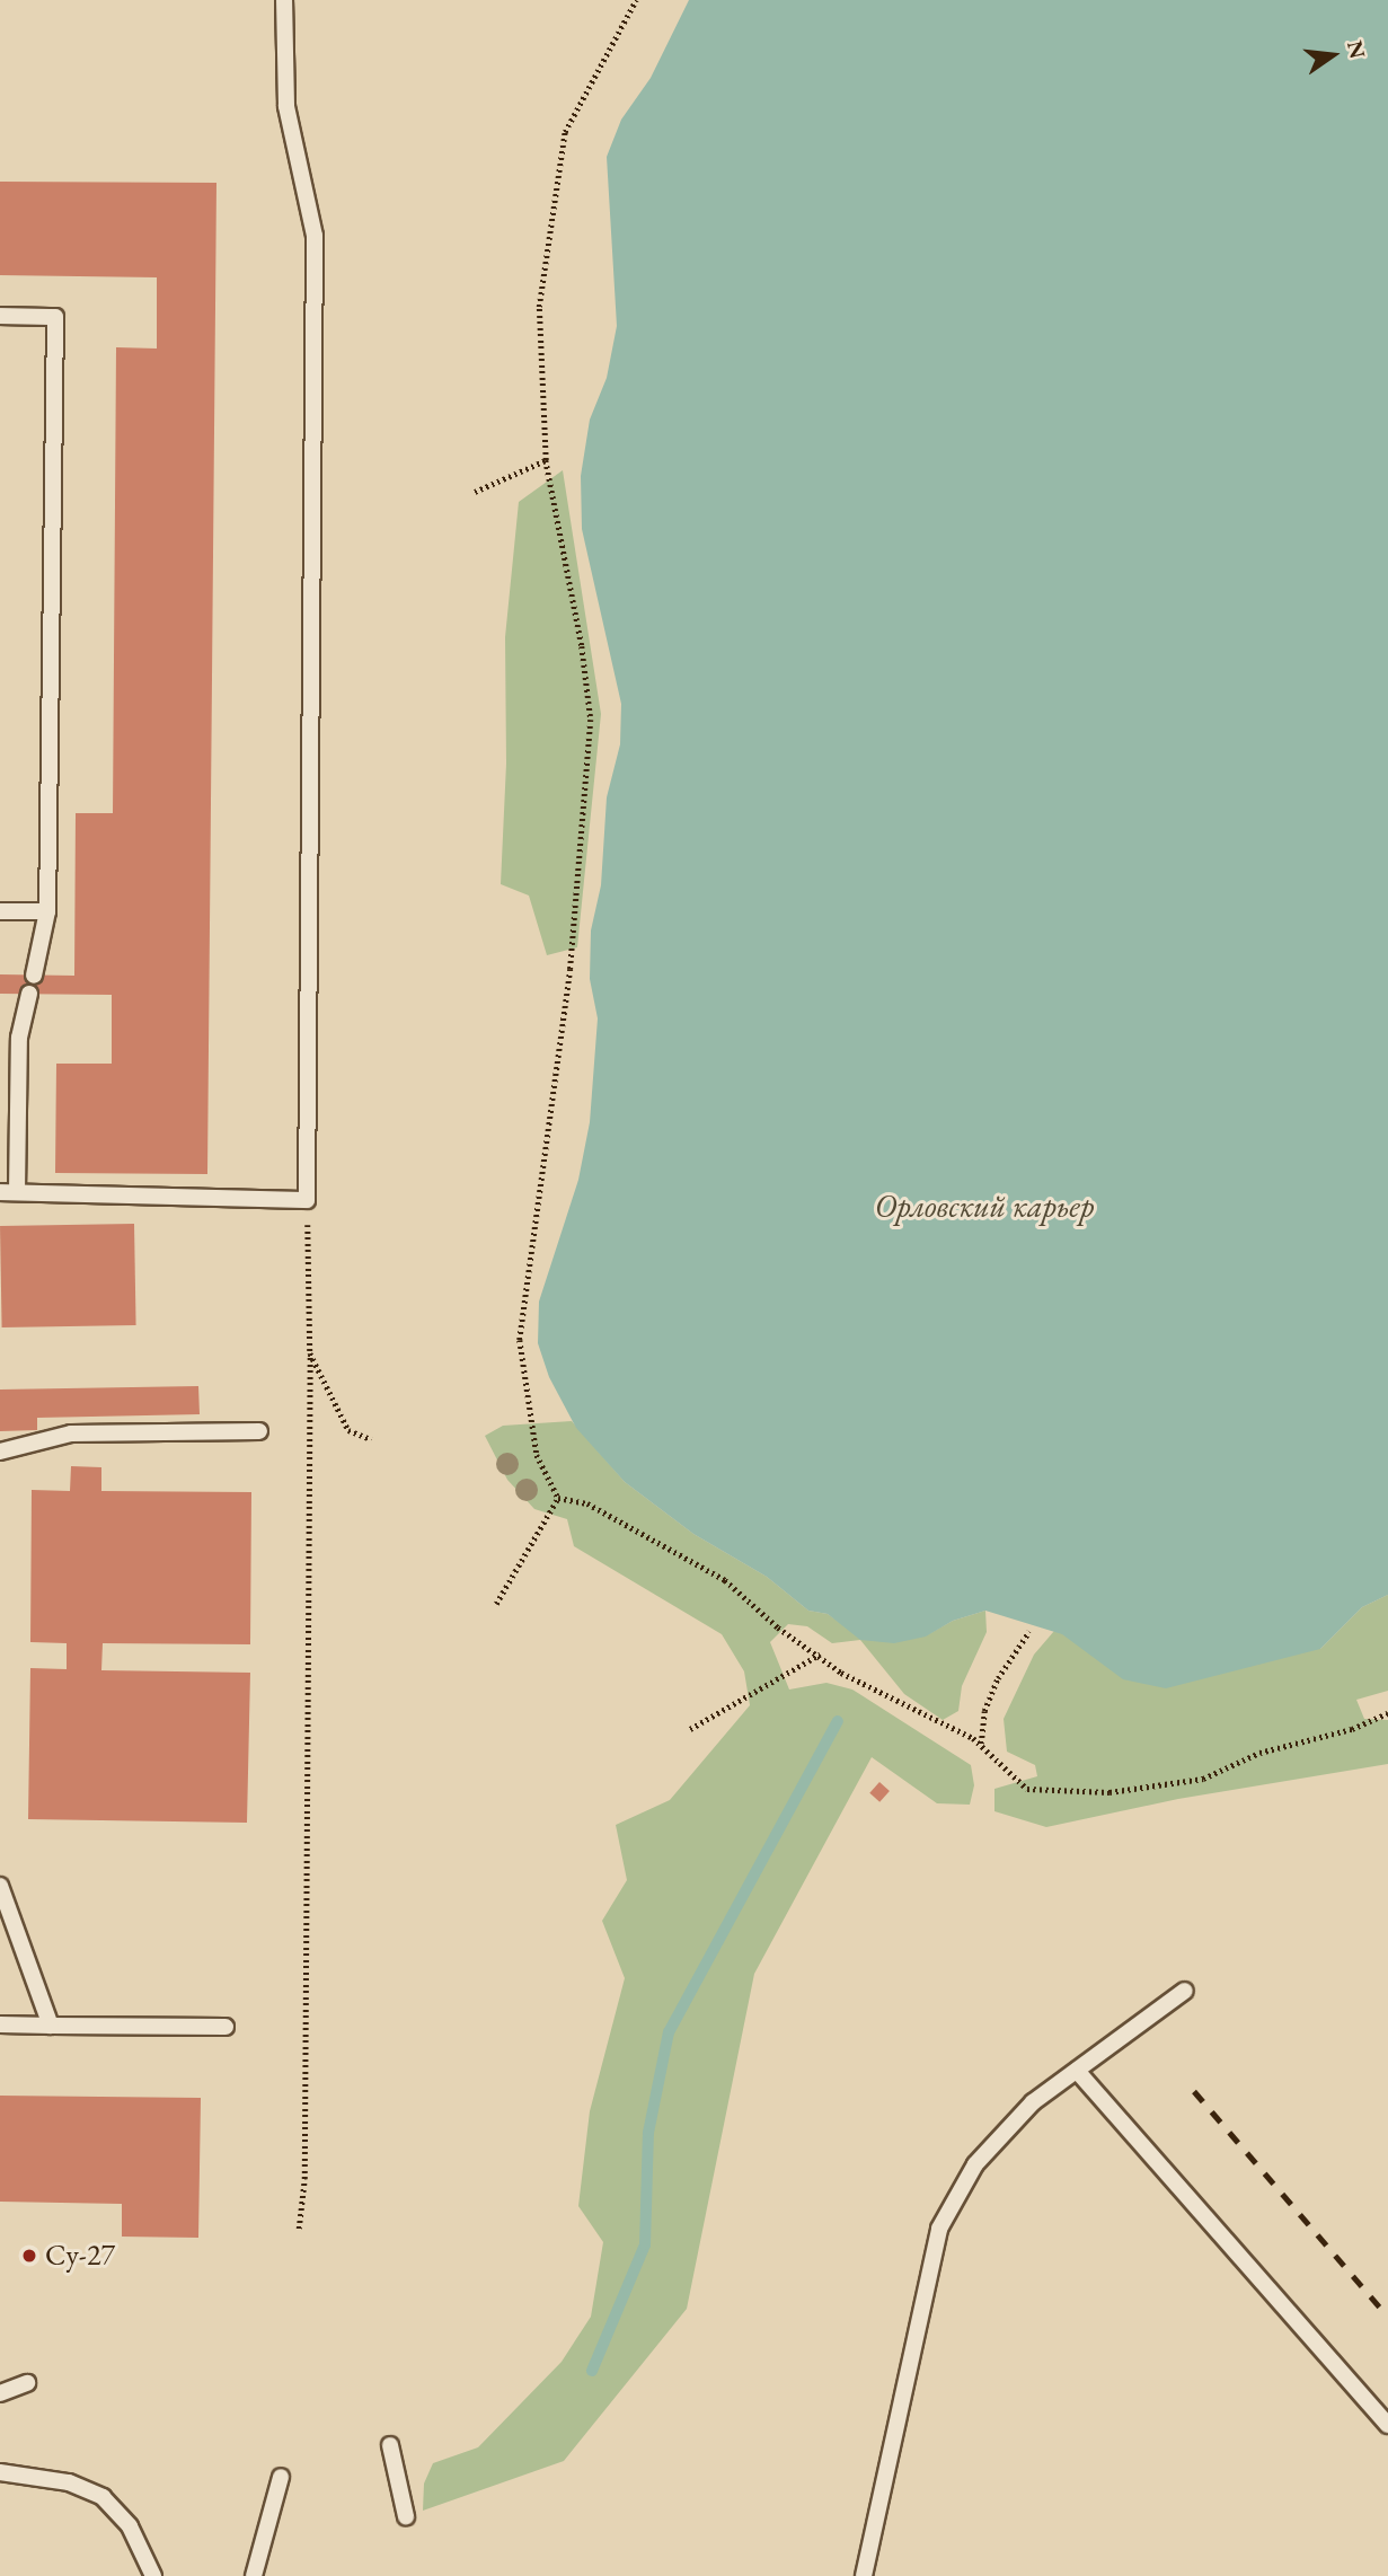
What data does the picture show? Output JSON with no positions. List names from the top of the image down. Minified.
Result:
{"water":["Орловский карьер"],"places":["Су-27"],"north":"right"}
